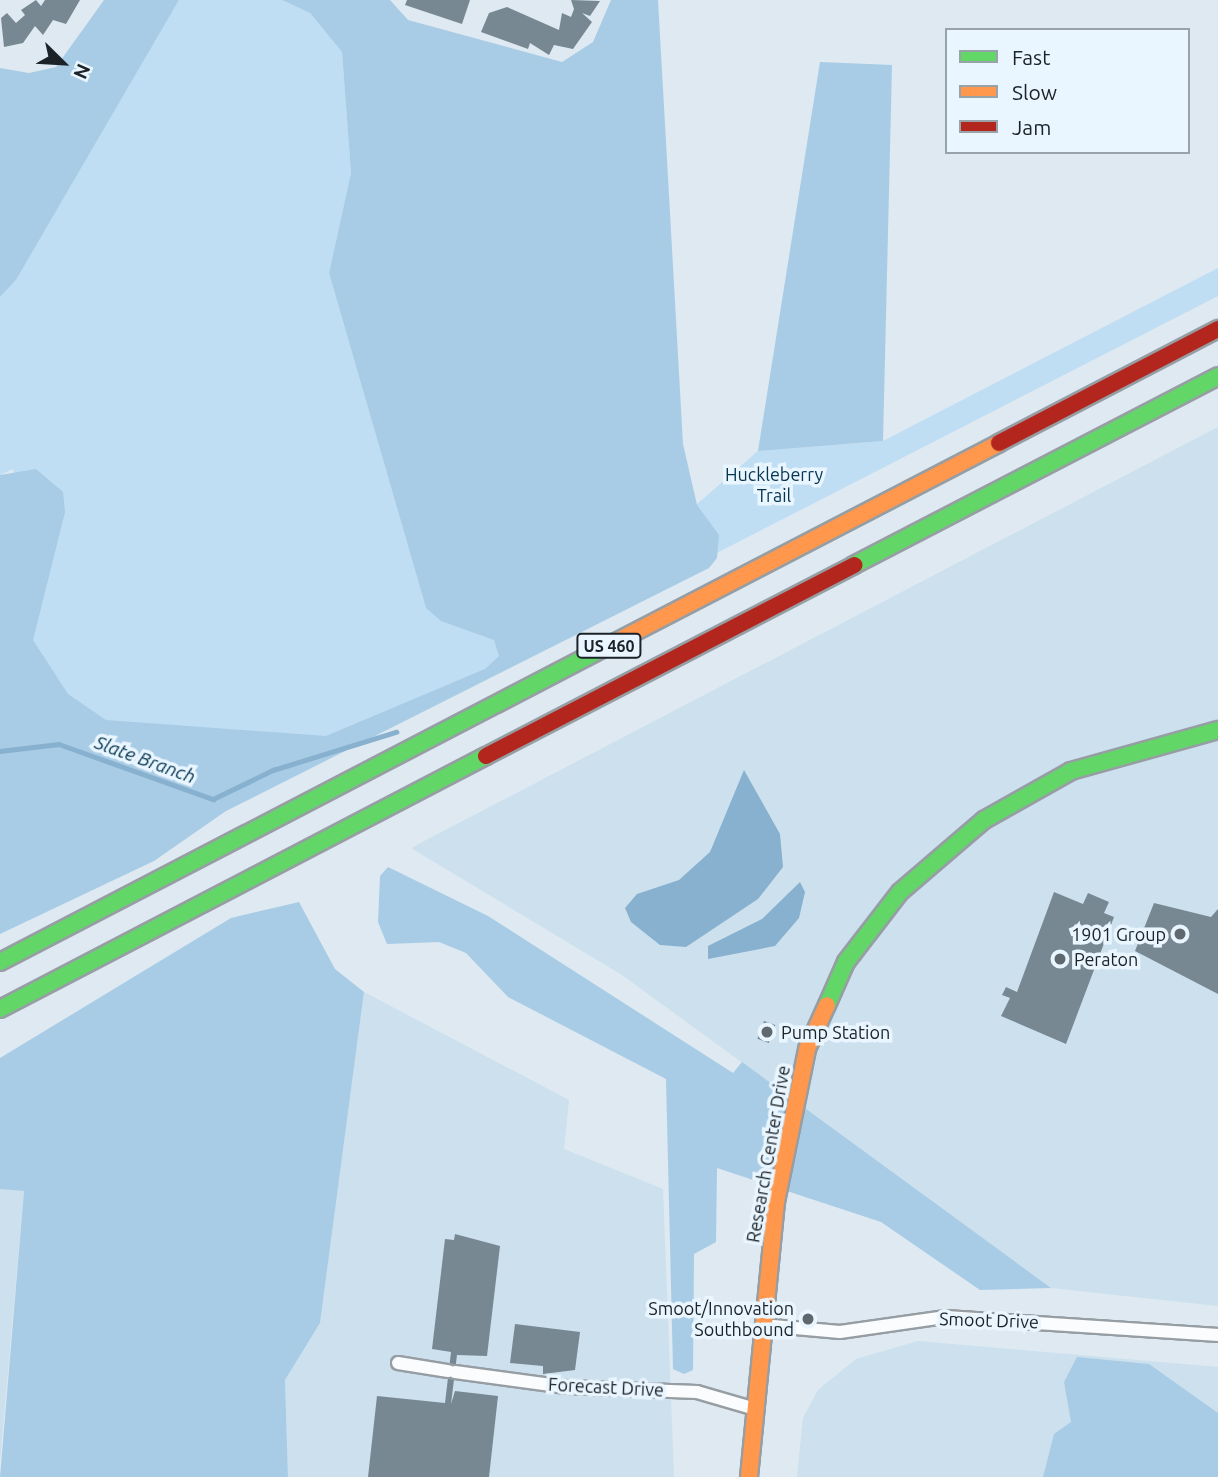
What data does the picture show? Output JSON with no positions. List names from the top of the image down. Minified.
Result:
{"streets":{"main road":["US 460","Research Center Drive"],"street":["Smoot Drive","Forecast Drive"]},"crossings":[["Research Center Drive","Smoot Drive"],["Research Center Drive","Forecast Drive"]],"water":["Slate Branch"],"parks":["Huckleberry Trail"],"places":["1901 Group","Peraton","Pump Station","Smoot/Innovation Southbound"],"legend":["Fast","Slow","Jam"],"north":"bottom right"}
